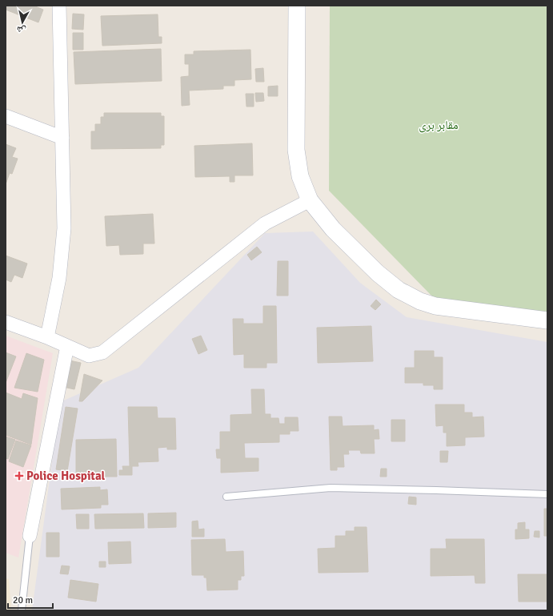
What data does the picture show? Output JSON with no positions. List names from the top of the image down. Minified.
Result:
{"parks":["مقابر برى"],"places":{"health":["Police Hospital"]},"scale_bar":"20 m","north":"bottom"}
